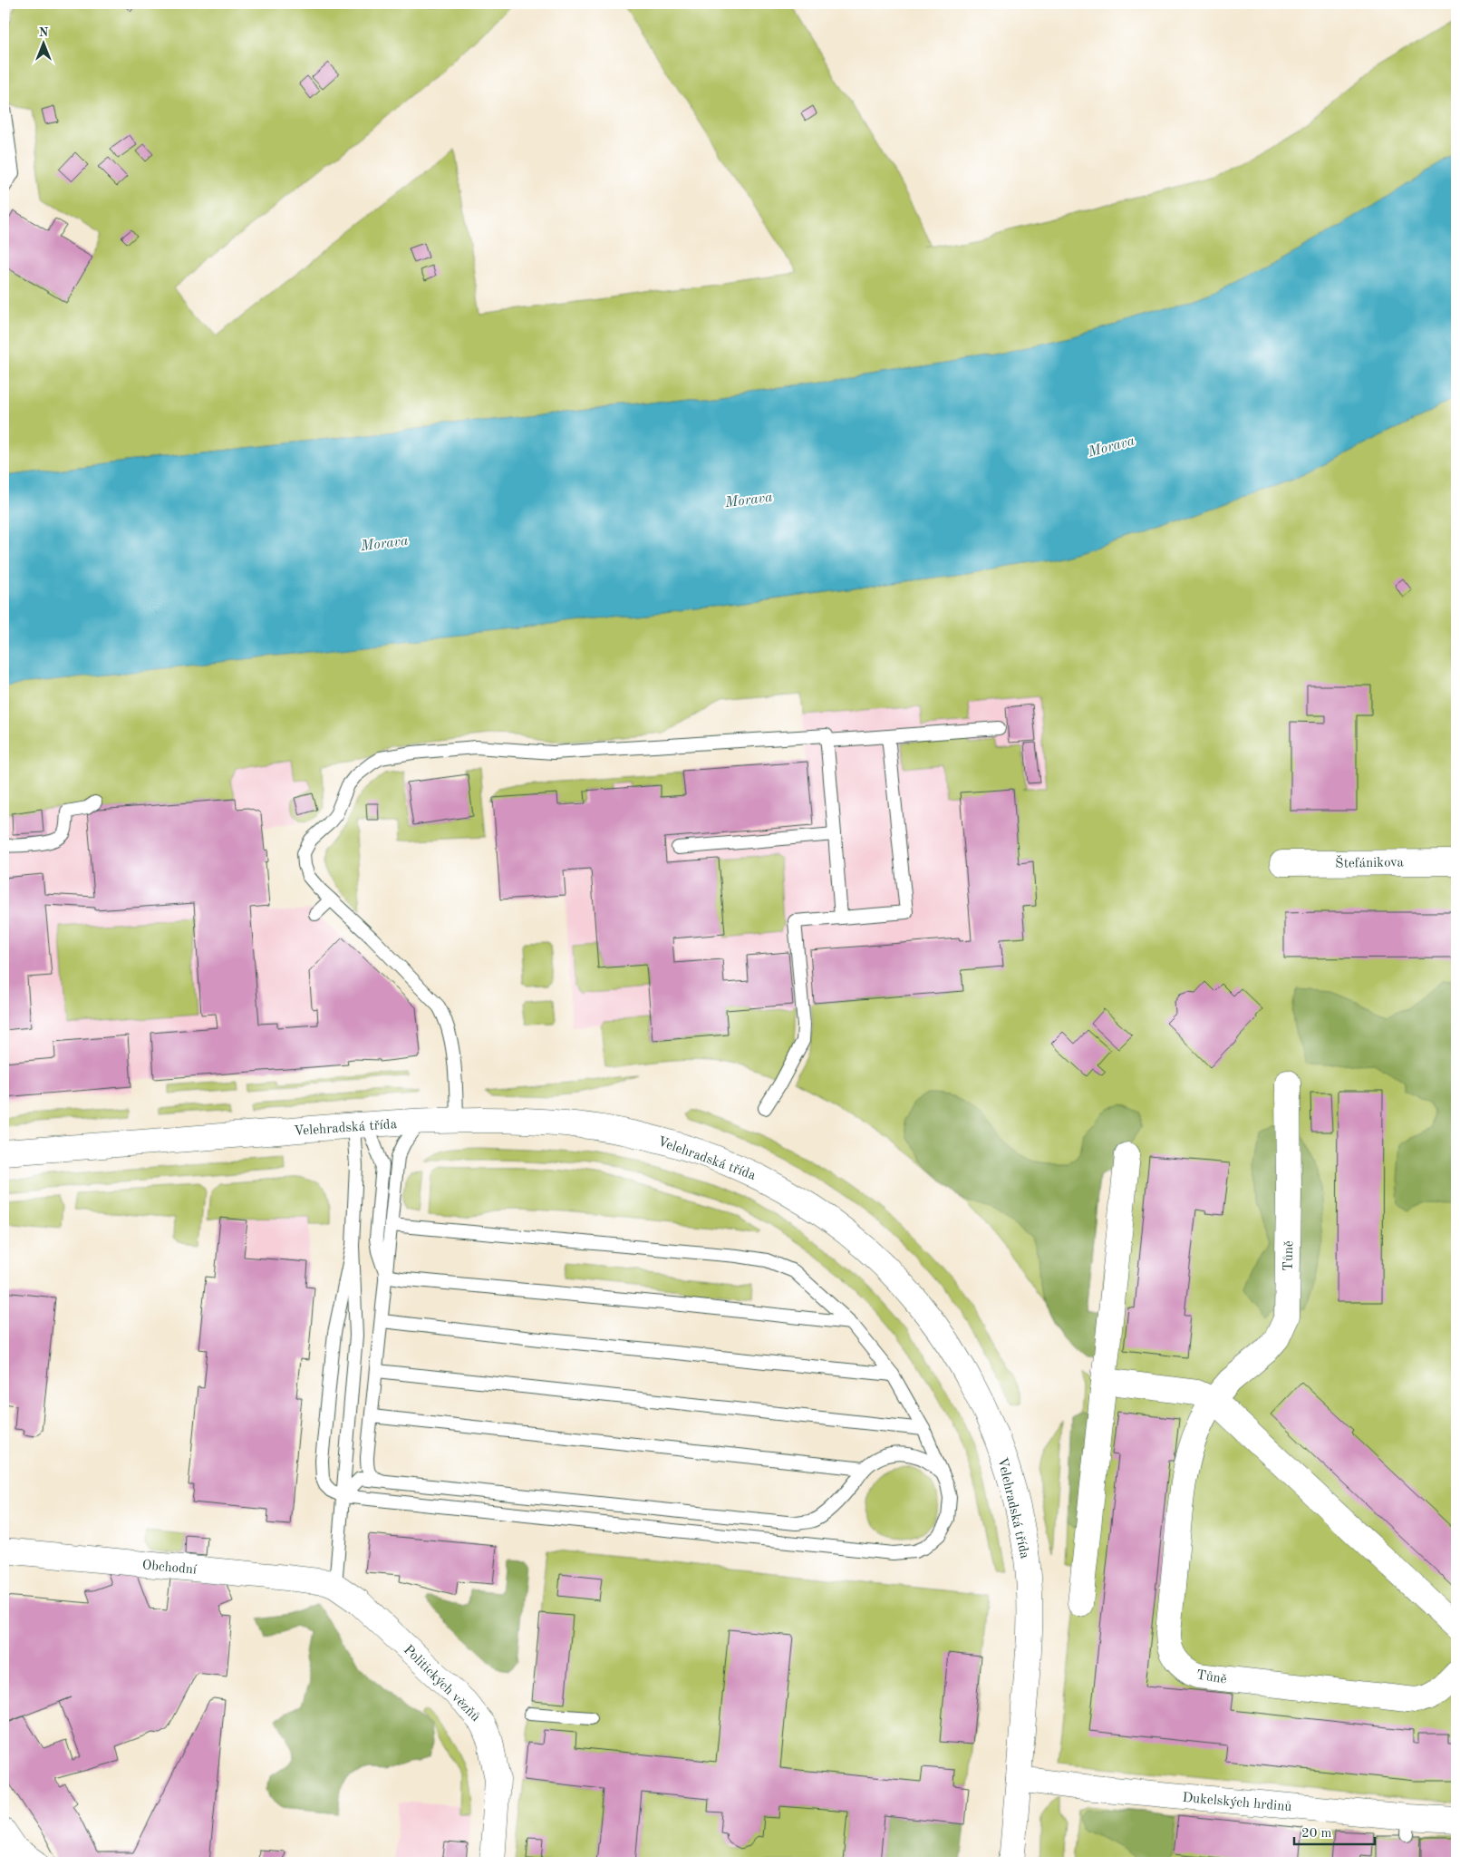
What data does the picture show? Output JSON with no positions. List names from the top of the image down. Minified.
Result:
{"streets":{"street":["Štefánikova","Velehradská třída","Tůně","Obchodní","Politických vězňů","Dukelských hrdinů"]},"crossings":[["Velehradská třída","Dukelských hrdinů"],["Obchodní","Politických vězňů"]],"water":["Morava"],"scale_bar":"20 m","north":"top"}
